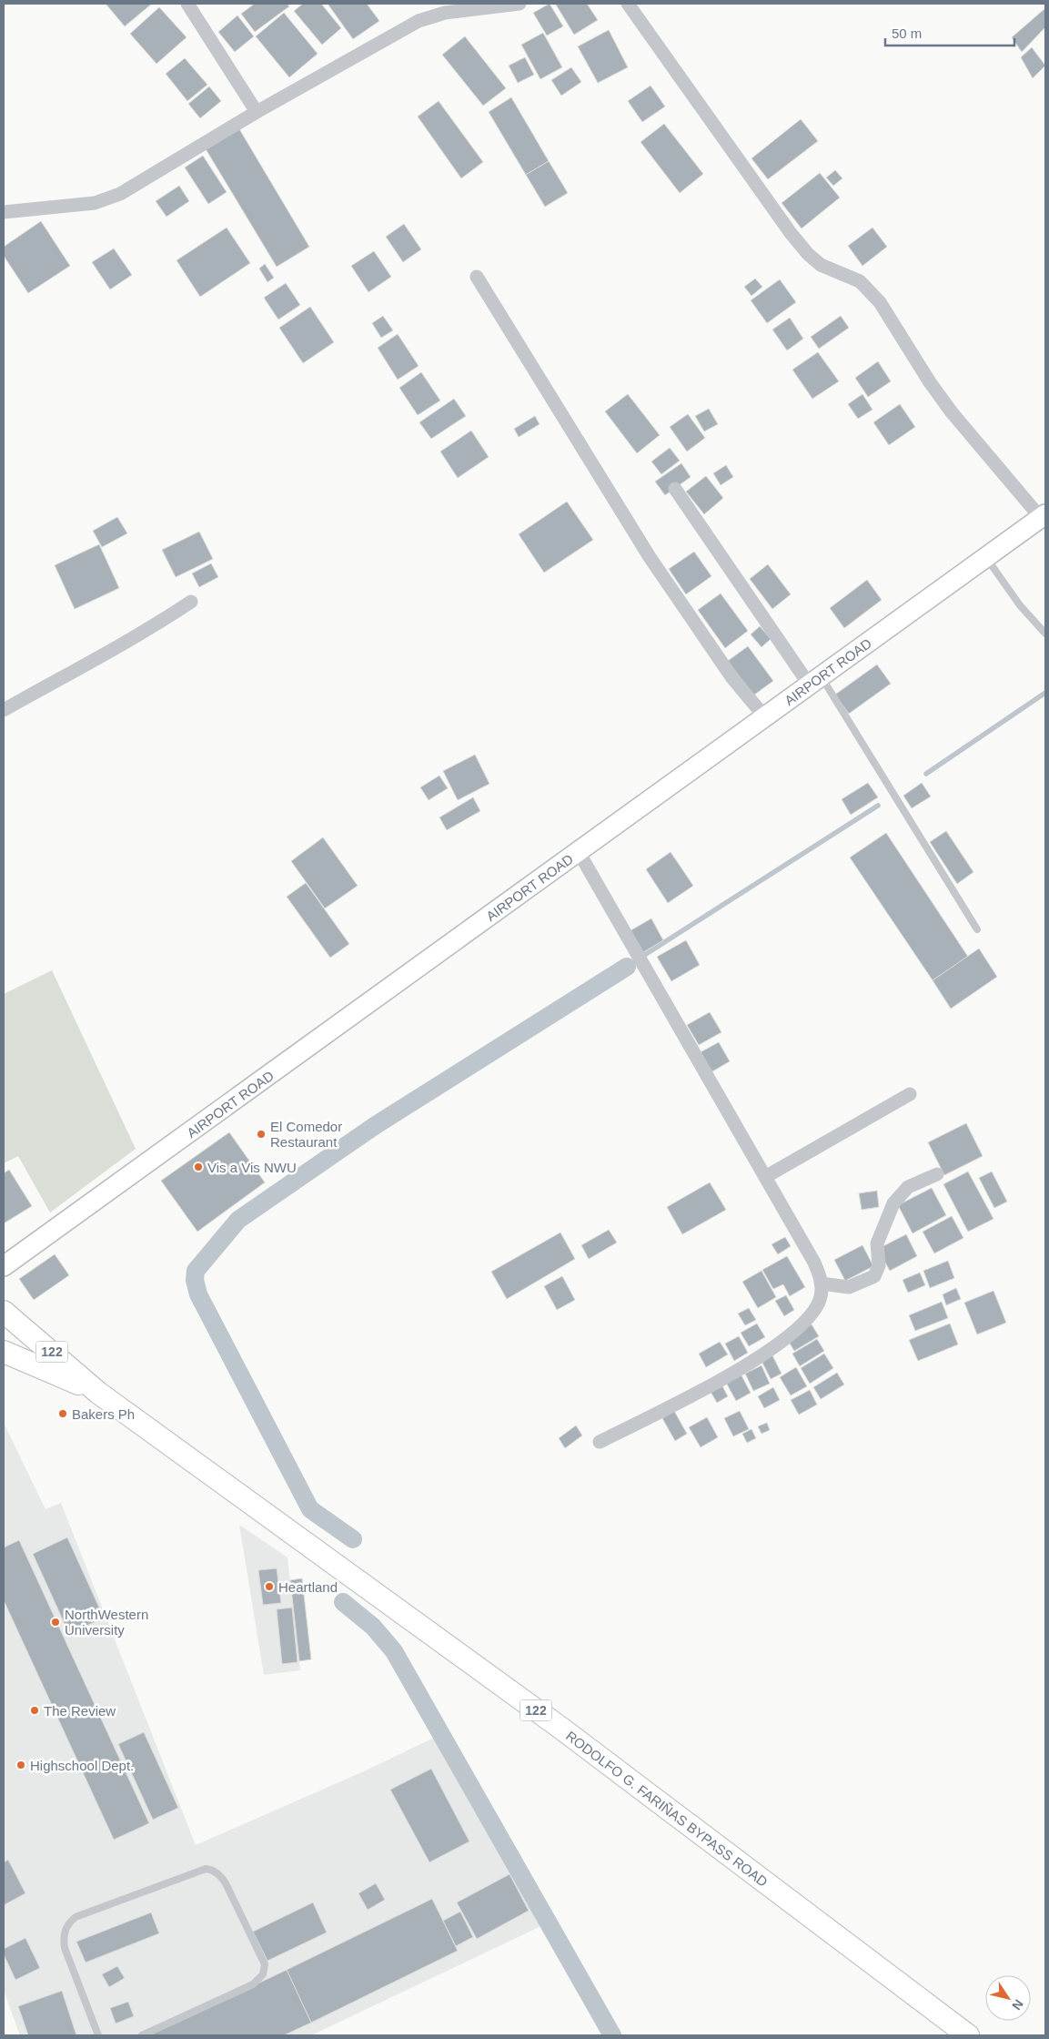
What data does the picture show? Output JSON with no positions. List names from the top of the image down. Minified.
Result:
{"streets":{"main road":["AIRPORT ROAD","122","RODOLFO G. FARIÑAS BYPASS ROAD"]},"places":["El Comedor Restaurant","Vis a Vis NWU","Bakers Ph","Heartland","NorthWestern University","The Review","Highschool Dept."],"scale_bar":"50 m","north":"bottom right"}
